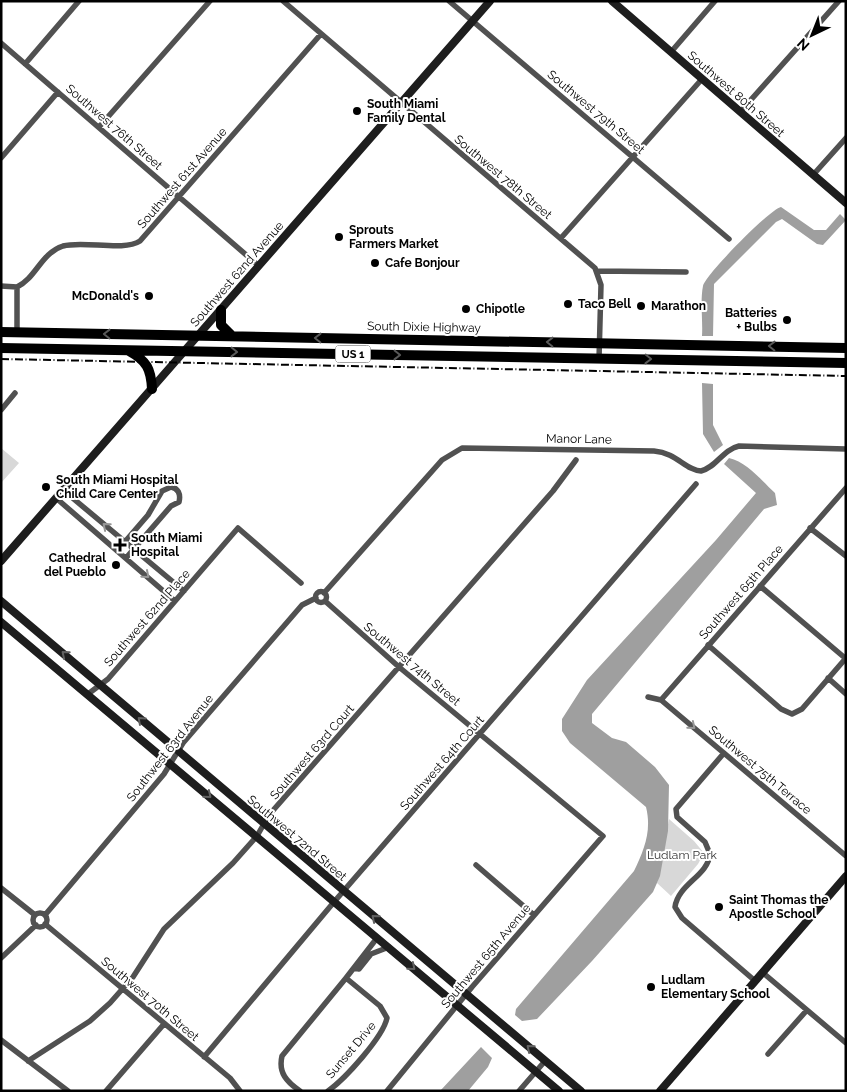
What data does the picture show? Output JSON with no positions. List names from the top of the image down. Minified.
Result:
{"streets":{"highway":["South Dixie Highway","US 1"],"main road":["Southwest 80th Street","Southwest 62nd Avenue","Southwest 72nd Street"],"street":["Southwest 79th Street","Southwest 76th Street","Southwest 78th Street","Southwest 61st Avenue","Manor Lane","Southwest 65th Place","Southwest 62nd Place","Southwest 74th Street","Southwest 63rd Avenue","Southwest 63rd Court","Southwest 64th Court","Southwest 75th Terrace","Southwest 65th Avenue","Southwest 70th Street","Sunset Drive"]},"crossings":[["Southwest 79th Street","Southwest 62nd Avenue"],["Southwest 76th Street","Southwest 61st Avenue"],["Southwest 76th Street","Southwest 62nd Avenue"],["Southwest 78th Street","Southwest 61st Avenue"],["Southwest 78th Street","Southwest 62nd Avenue"],["Southwest 62nd Avenue","South Dixie Highway"],["Southwest 62nd Avenue","US 1"],["Manor Lane","Southwest 63rd Avenue"],["Southwest 65th Place","Southwest 75th Terrace"],["Southwest 62nd Place","Southwest 72nd Street"],["Southwest 74th Street","Southwest 63rd Avenue"],["Southwest 74th Street","Southwest 63rd Court"],["Southwest 74th Street","Southwest 64th Court"],["Southwest 74th Street","Southwest 65th Avenue"],["Southwest 63rd Avenue","Southwest 72nd Street"],["Southwest 63rd Avenue","Southwest 70th Street"],["Southwest 63rd Court","Southwest 72nd Street"],["Southwest 63rd Court","Southwest 70th Street"],["Southwest 64th Court","Southwest 72nd Street"],["Southwest 64th Court","Southwest 70th Street"],["Southwest 72nd Street","Southwest 65th Avenue"]],"parks":["Ludlam Park"],"places":{"other":["South Miami Family Dental","Sprouts Farmers Market","Cafe Bonjour","McDonald's","Taco Bell","Marathon","Chipotle","Batteries + Bulbs","South Miami Hospital Child Care Center","Cathedral del Pueblo","Saint Thomas the Apostle School","Ludlam Elementary School"],"health":["South Miami Hospital"]},"north":"bottom left"}
